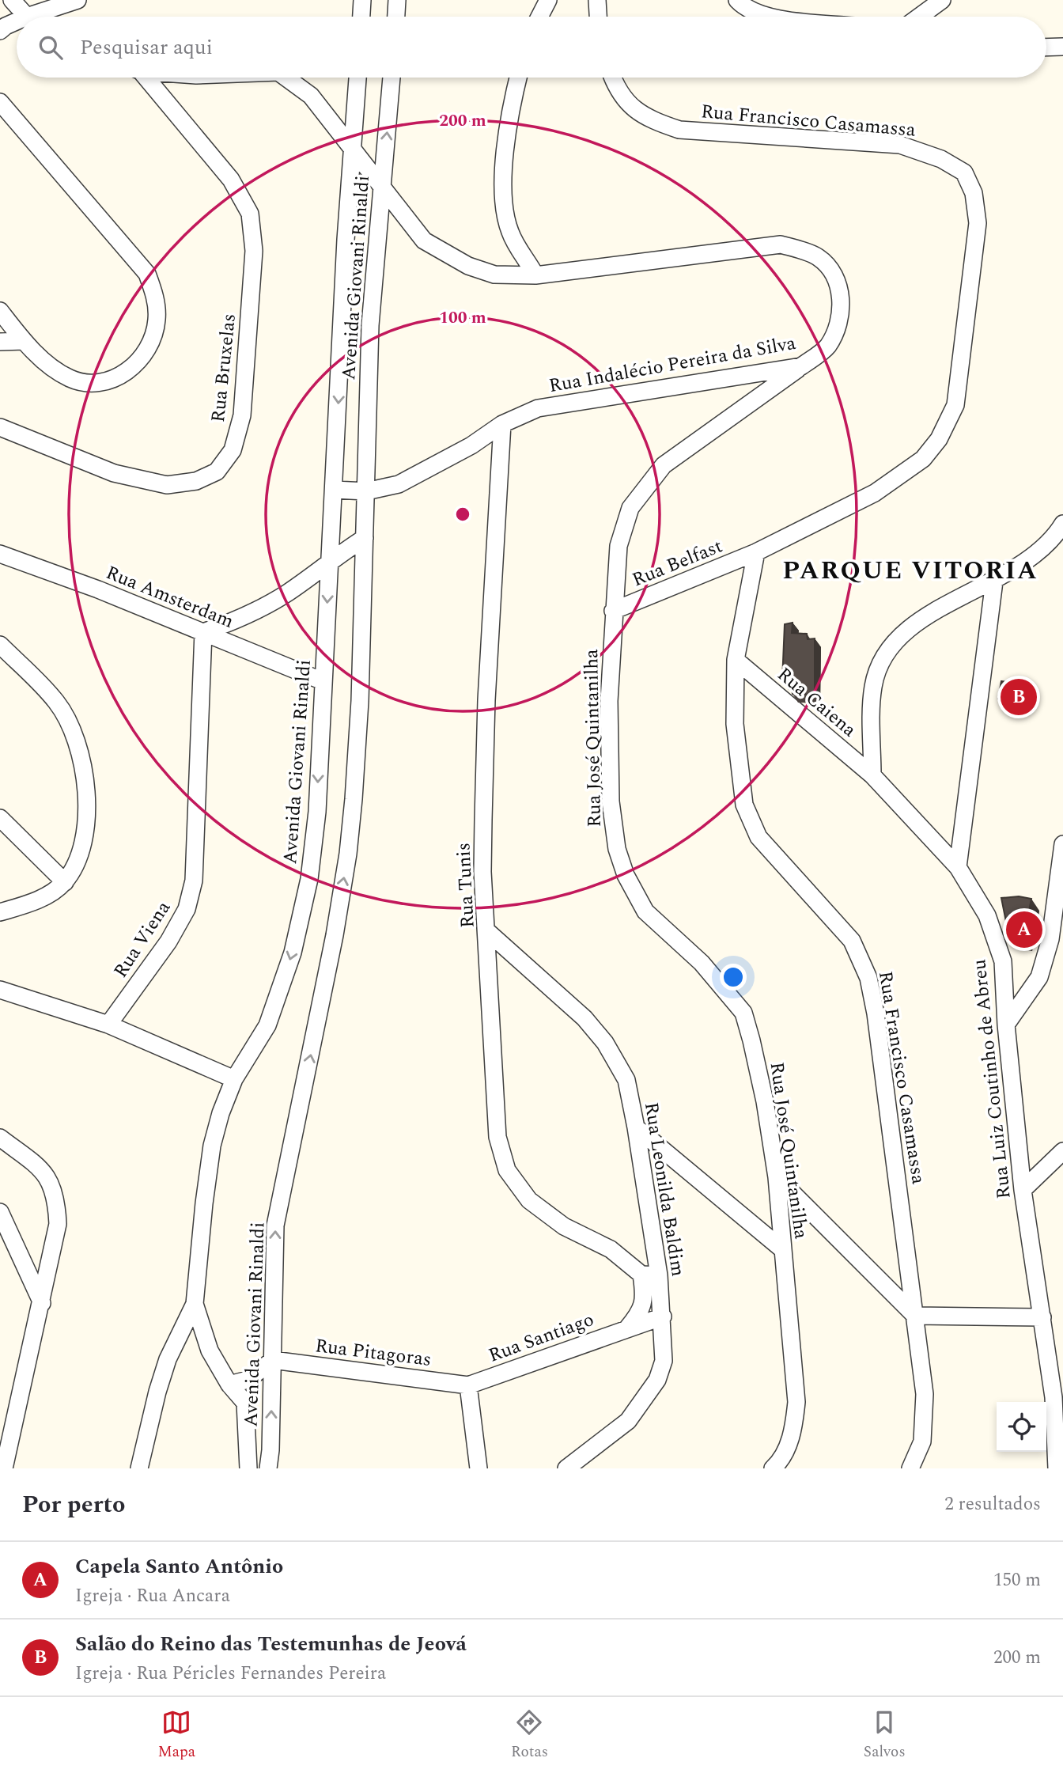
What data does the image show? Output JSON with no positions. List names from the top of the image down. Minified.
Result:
{"streets":{"street":["Rua Francisco Casamassa","Avenida Giovani Rinaldi","Rua Indalécio Pereira da Silva","Rua Bruxelas","Rua Belfast","Rua Amsterdam","Rua Caiena","Rua José Quintanilha","Rua Tunis","Rua Viena","Rua Luiz Coutinho de Abreu","Rua Leonilda Baldim","Rua Santiago","Rua Pitagoras"]},"crossings":[["Rua Francisco Casamassa","Rua Belfast"],["Rua Francisco Casamassa","Rua Caiena"],["Avenida Giovani Rinaldi","Rua Indalécio Pereira da Silva"],["Avenida Giovani Rinaldi","Rua Amsterdam"],["Avenida Giovani Rinaldi","Rua Pitagoras"],["Rua Indalécio Pereira da Silva","Rua José Quintanilha"],["Rua Indalécio Pereira da Silva","Rua Tunis"],["Rua Belfast","Rua José Quintanilha"],["Rua Amsterdam","Rua Viena"],["Rua Caiena","Rua Luiz Coutinho de Abreu"],["Rua Tunis","Rua Leonilda Baldim"],["Rua Santiago","Rua Pitagoras"]],"districts":["PARQUE VITORIA"],"page":{"search":"Pesquisar aqui","pins":["B","A"],"heading":["Por perto","2 resultados"],"list":[{"mark":"A","name":"Capela Santo Antônio","note":"Igreja · Rua Ancara","value":"150 m"},{"mark":"B","name":"Salão do Reino das Testemunhas de Jeová","note":"Igreja · Rua Péricles Fernandes Pereira","value":"200 m"}],"nav":["Mapa","Rotas","Salvos"]},"rings":["200 m","100 m"]}
